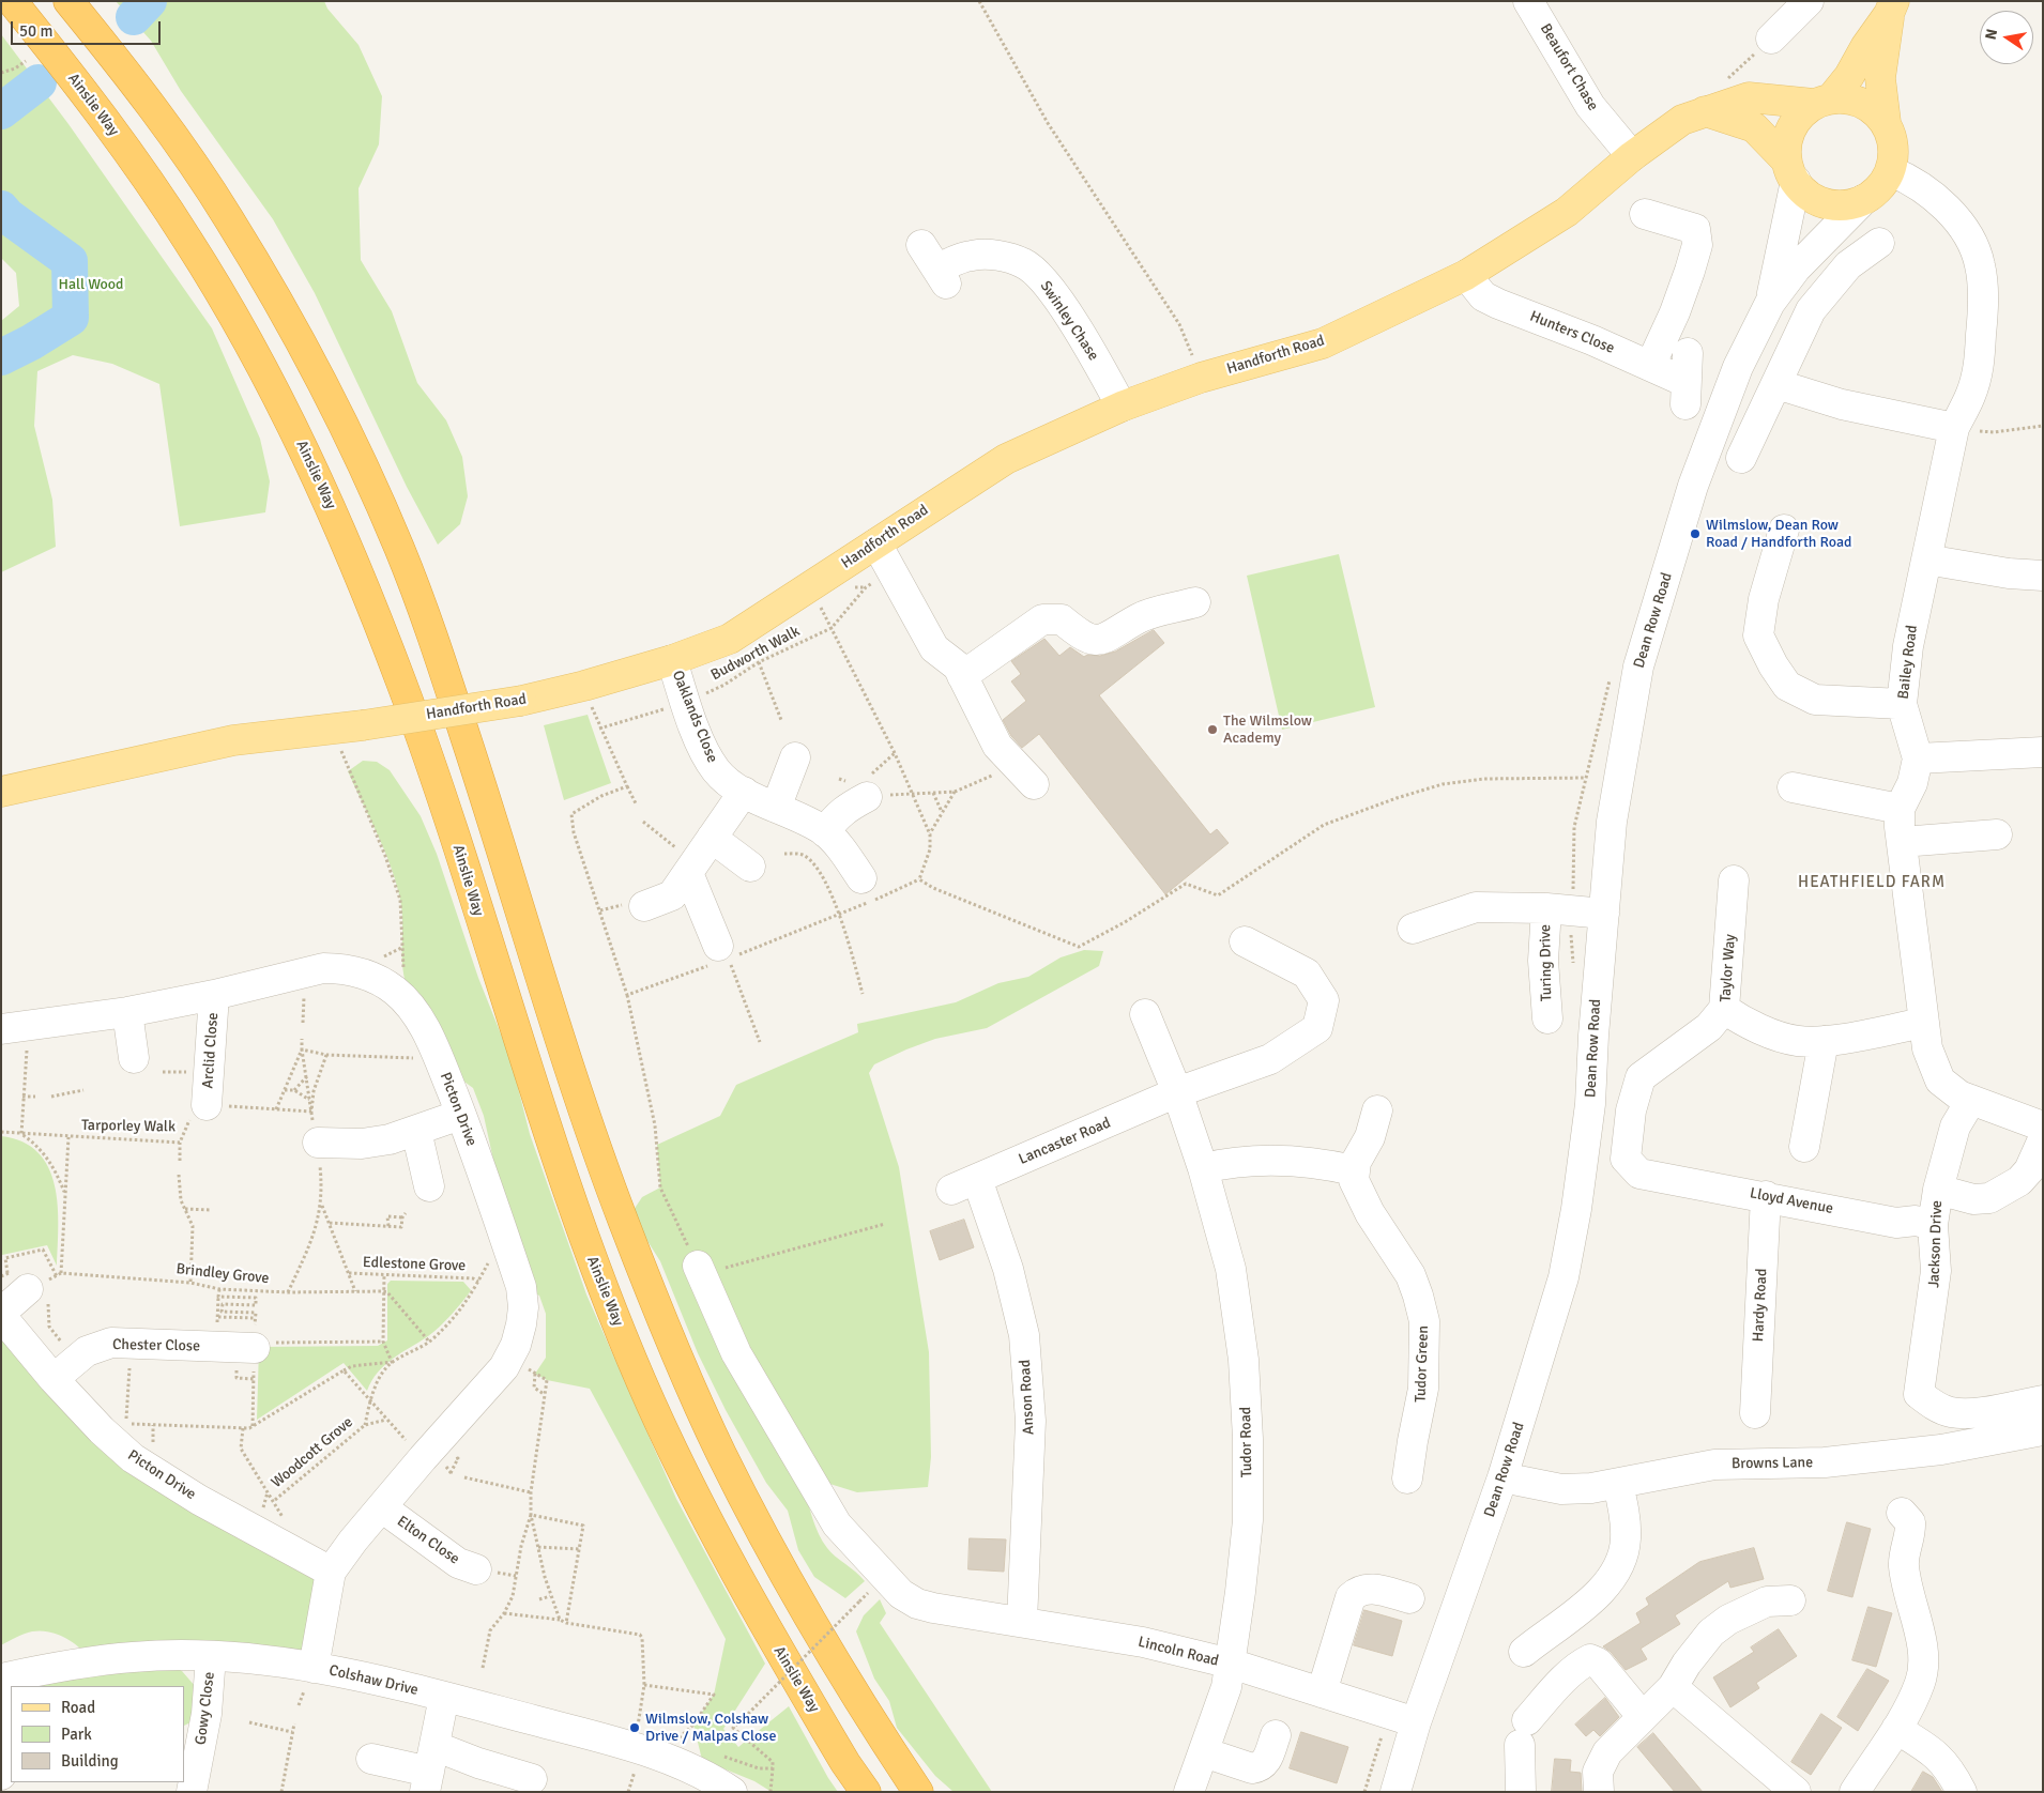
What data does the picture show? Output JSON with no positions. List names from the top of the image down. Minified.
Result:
{"streets":{"highway":["Ainslie Way"],"main road":["Handforth Road"],"street":["Beaufort Chase","Swinley Chase","Hunters Close","Dean Row Road","Bailey Road","Oaklands Close","Turing Drive","Taylor Way","Arclid Close","Picton Drive","Lancaster Road","Lloyd Avenue","Jackson Drive","Hardy Road","Chester Close","Tudor Green","Anson Road","Tudor Road","Browns Lane","Elton Close","Lincoln Road","Colshaw Drive","Gowy Close"],"path":["Budworth Walk","Tarporley Walk","Edlestone Grove","Brindley Grove","Woodcott Grove"]},"crossings":[["Beaufort Chase","Handforth Road"],["Swinley Chase","Handforth Road"],["Hunters Close","Handforth Road"],["Handforth Road","Dean Row Road"],["Handforth Road","Bailey Road"],["Handforth Road","Oaklands Close"],["Dean Row Road","Bailey Road"],["Dean Row Road","Turing Drive"],["Dean Row Road","Browns Lane"],["Dean Row Road","Lincoln Road"],["Budworth Walk","Oaklands Close"],["Taylor Way","Lloyd Avenue"],["Arclid Close","Picton Drive"],["Arclid Close","Tarporley Walk"],["Picton Drive","Chester Close"],["Picton Drive","Elton Close"],["Picton Drive","Colshaw Drive"],["Lancaster Road","Anson Road"],["Lancaster Road","Tudor Road"],["Lloyd Avenue","Jackson Drive"],["Lloyd Avenue","Hardy Road"],["Edlestone Grove","Brindley Grove"],["Edlestone Grove","Woodcott Grove"],["Anson Road","Lincoln Road"],["Tudor Road","Lincoln Road"],["Colshaw Drive","Gowy Close"]],"districts":["HEATHFIELD FARM"],"parks":["Hall Wood"],"places":["Wilmslow, Dean Row Road / Handforth Road","The Wilmslow Academy","Wilmslow, Colshaw Drive / Malpas Close"],"legend":["Road","Park","Building"],"scale_bar":"50 m","north":"left"}
